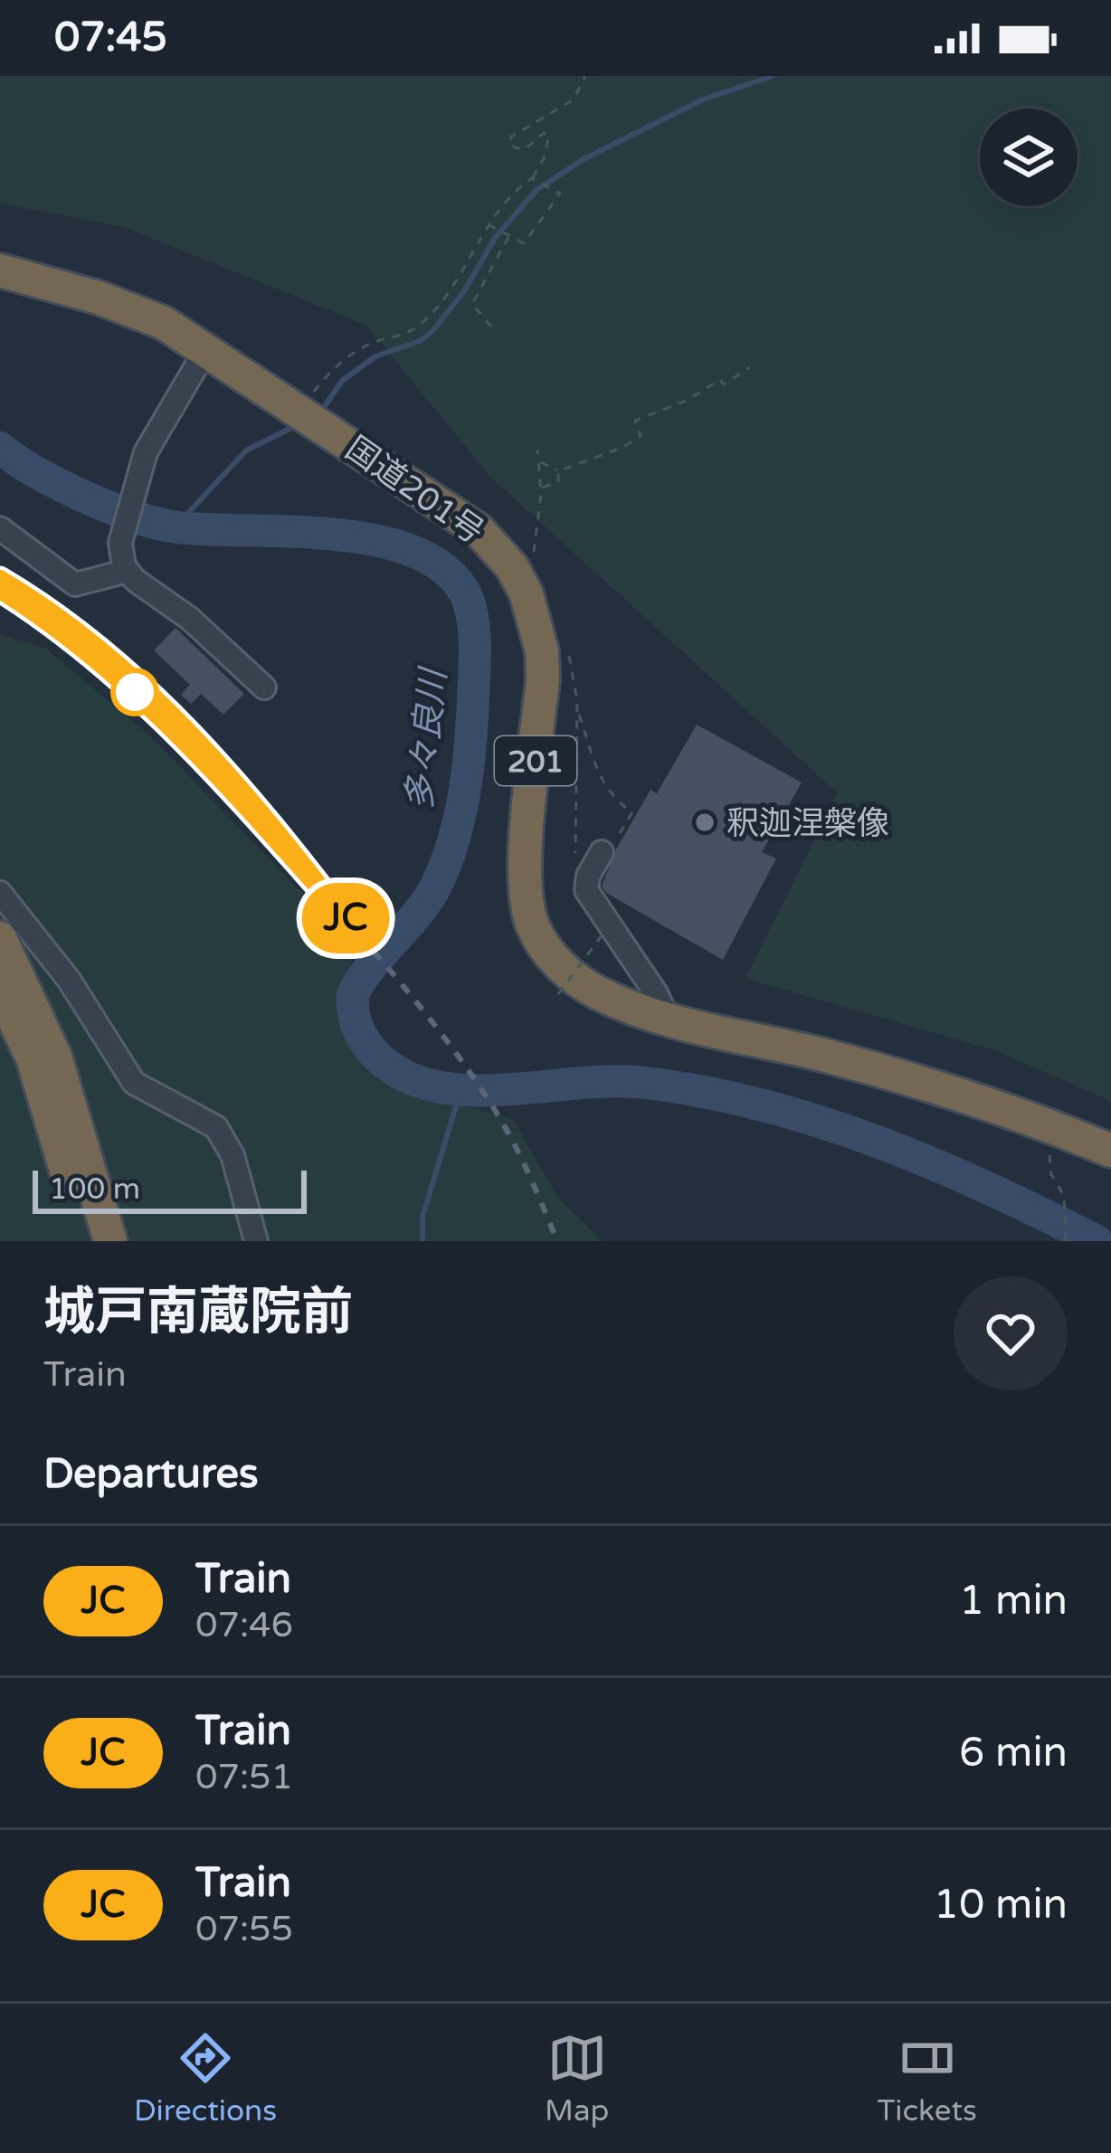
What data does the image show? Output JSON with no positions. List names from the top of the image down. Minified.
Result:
{"streets":{"highway":["国道201号","201"]},"water":["多々良川"],"places":["釈迦涅槃像"],"scale_bar":"100 m","page":{"status":"07:45","on_map":"JC","scale":"100 m","heading":[["城戸南蔵院前","Train"],"Departures"],"list":[{"mark":"JC","name":"Train","note":"07:46","value":"1 min"},{"mark":"JC","name":"Train","note":"07:51","value":"6 min"},{"mark":"JC","name":"Train","note":"07:55","value":"10 min"}],"tabs":["Directions","Map","Tickets"]}}
